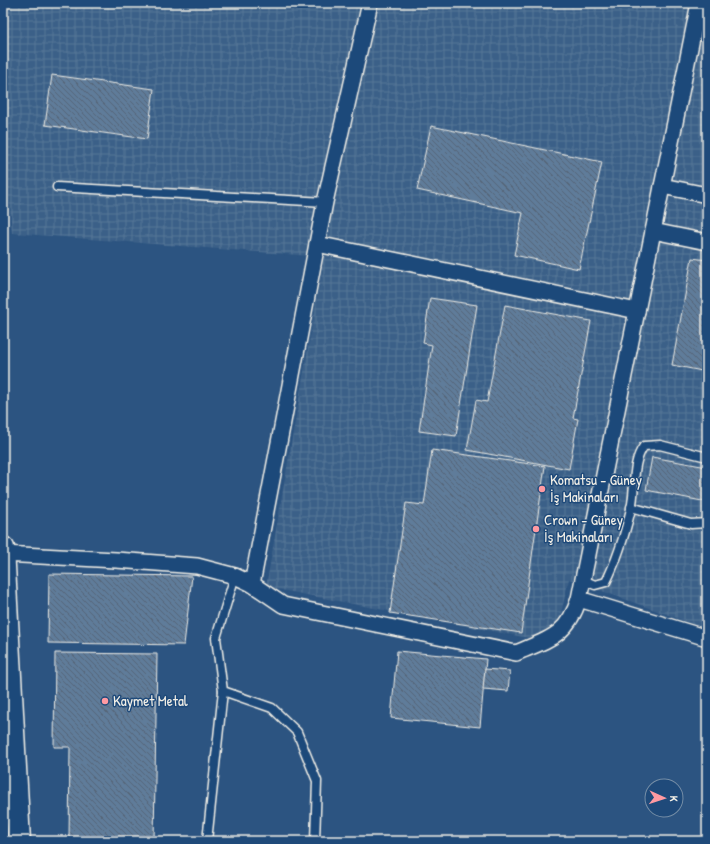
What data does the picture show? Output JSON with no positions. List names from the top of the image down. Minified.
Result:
{"places":["Komatsu - Güney İş Makinaları","Crown - Güney İş Makinaları","Kaymet Metal"],"north":"right"}
